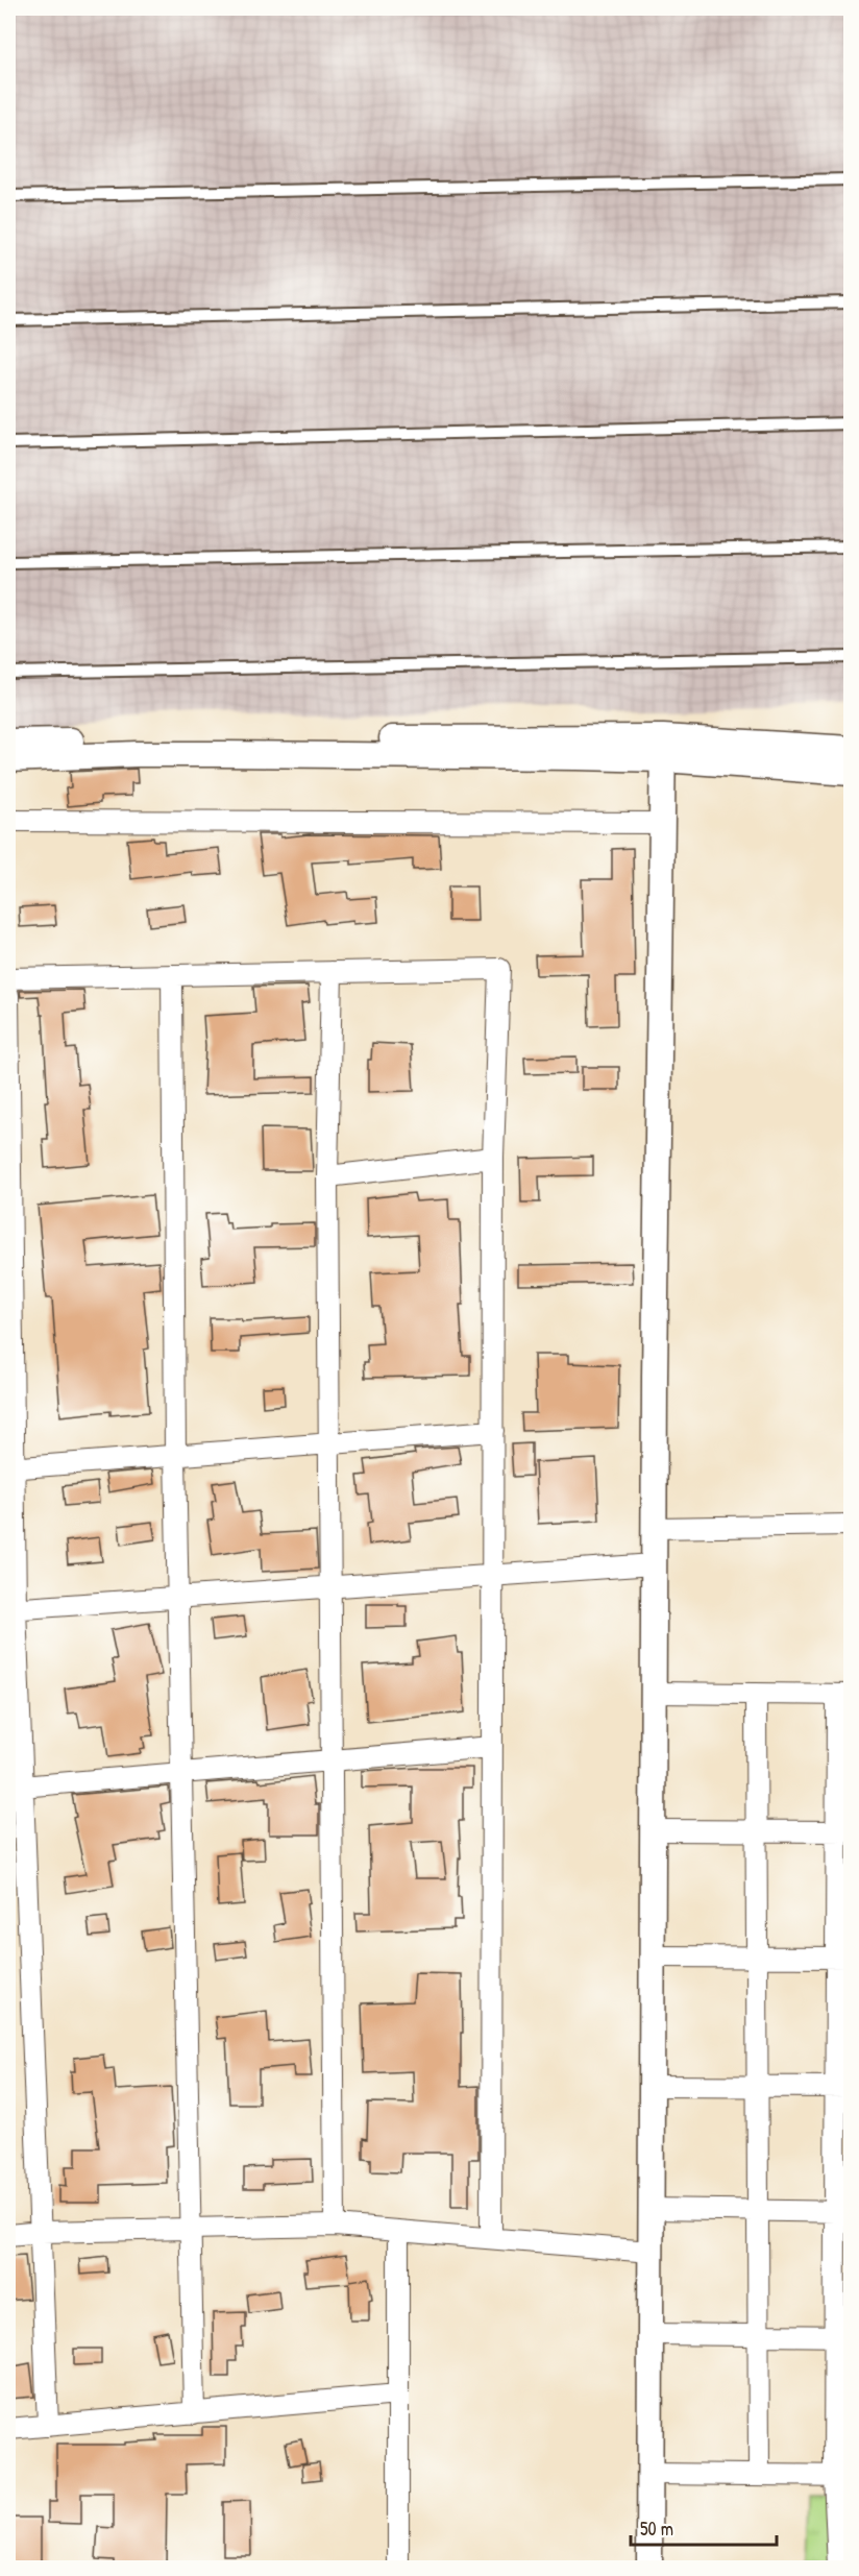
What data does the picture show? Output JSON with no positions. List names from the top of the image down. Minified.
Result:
{"scale_bar":"50 m"}
